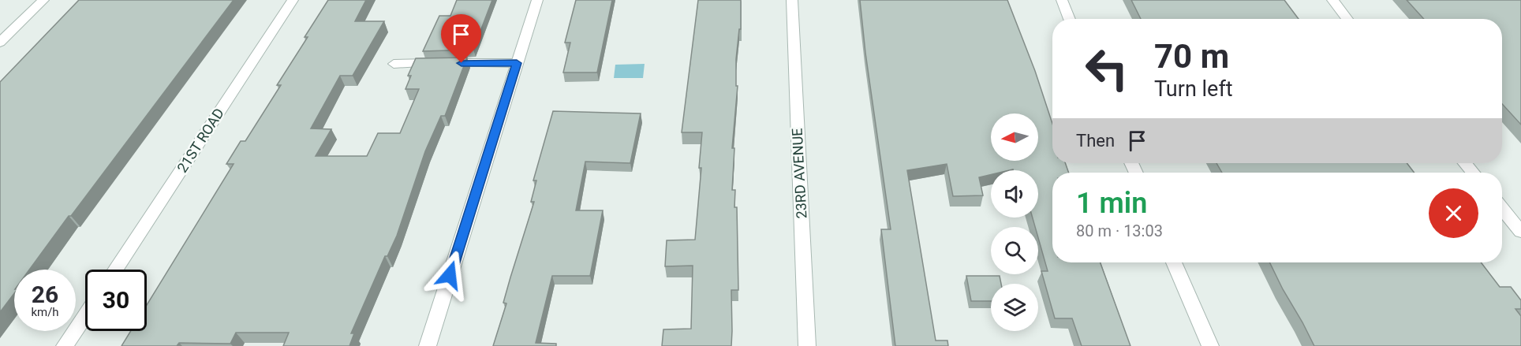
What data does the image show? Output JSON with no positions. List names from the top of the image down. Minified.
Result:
{"streets":{"street":["21ST ROAD","23RD AVENUE"]},"north":"left","page":{"turn":["70 m","Turn left"],"then":"Then","heading":["1 min","80 m · 13:03"],"speed":"26 km/h","limit":"30"}}
